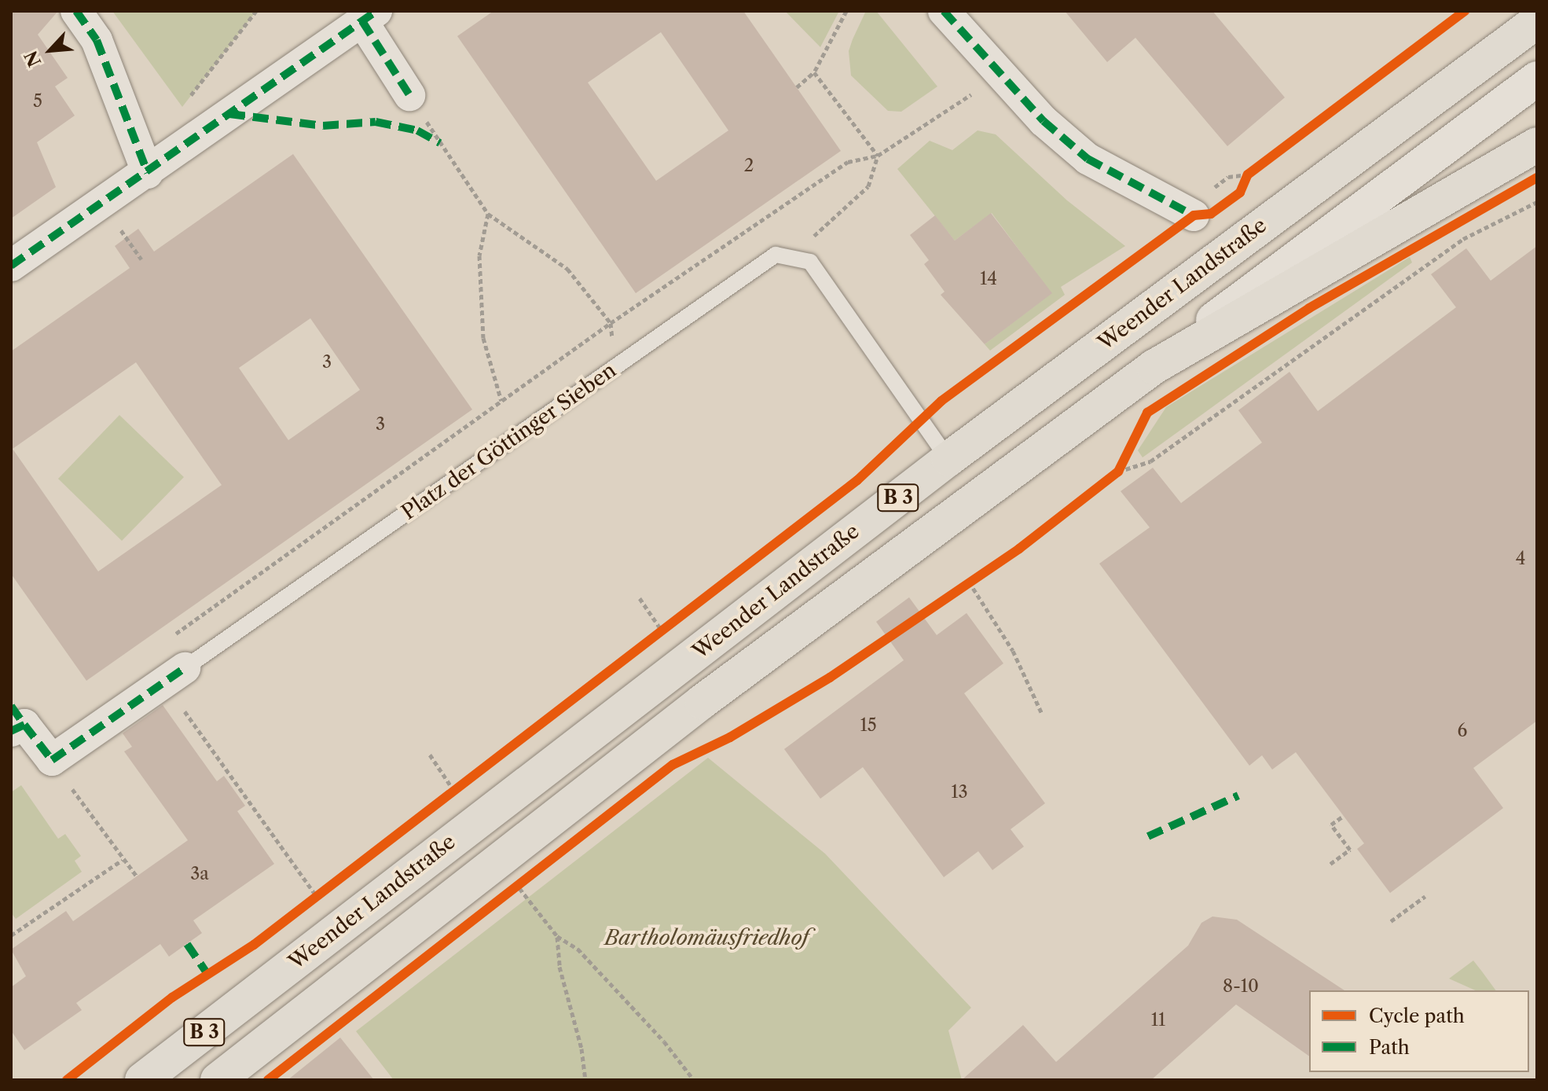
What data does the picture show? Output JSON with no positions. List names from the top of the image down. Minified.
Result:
{"streets":{"main road":["Weender Landstraße","B 3"],"street":["Platz der Göttinger Sieben"]},"parks":["Bartholomäusfriedhof"],"house_numbers":["5","2","14","3","3","4","15","6","13","3a","8-10","11"],"legend":["Cycle path","Path"],"north":"bottom left"}
